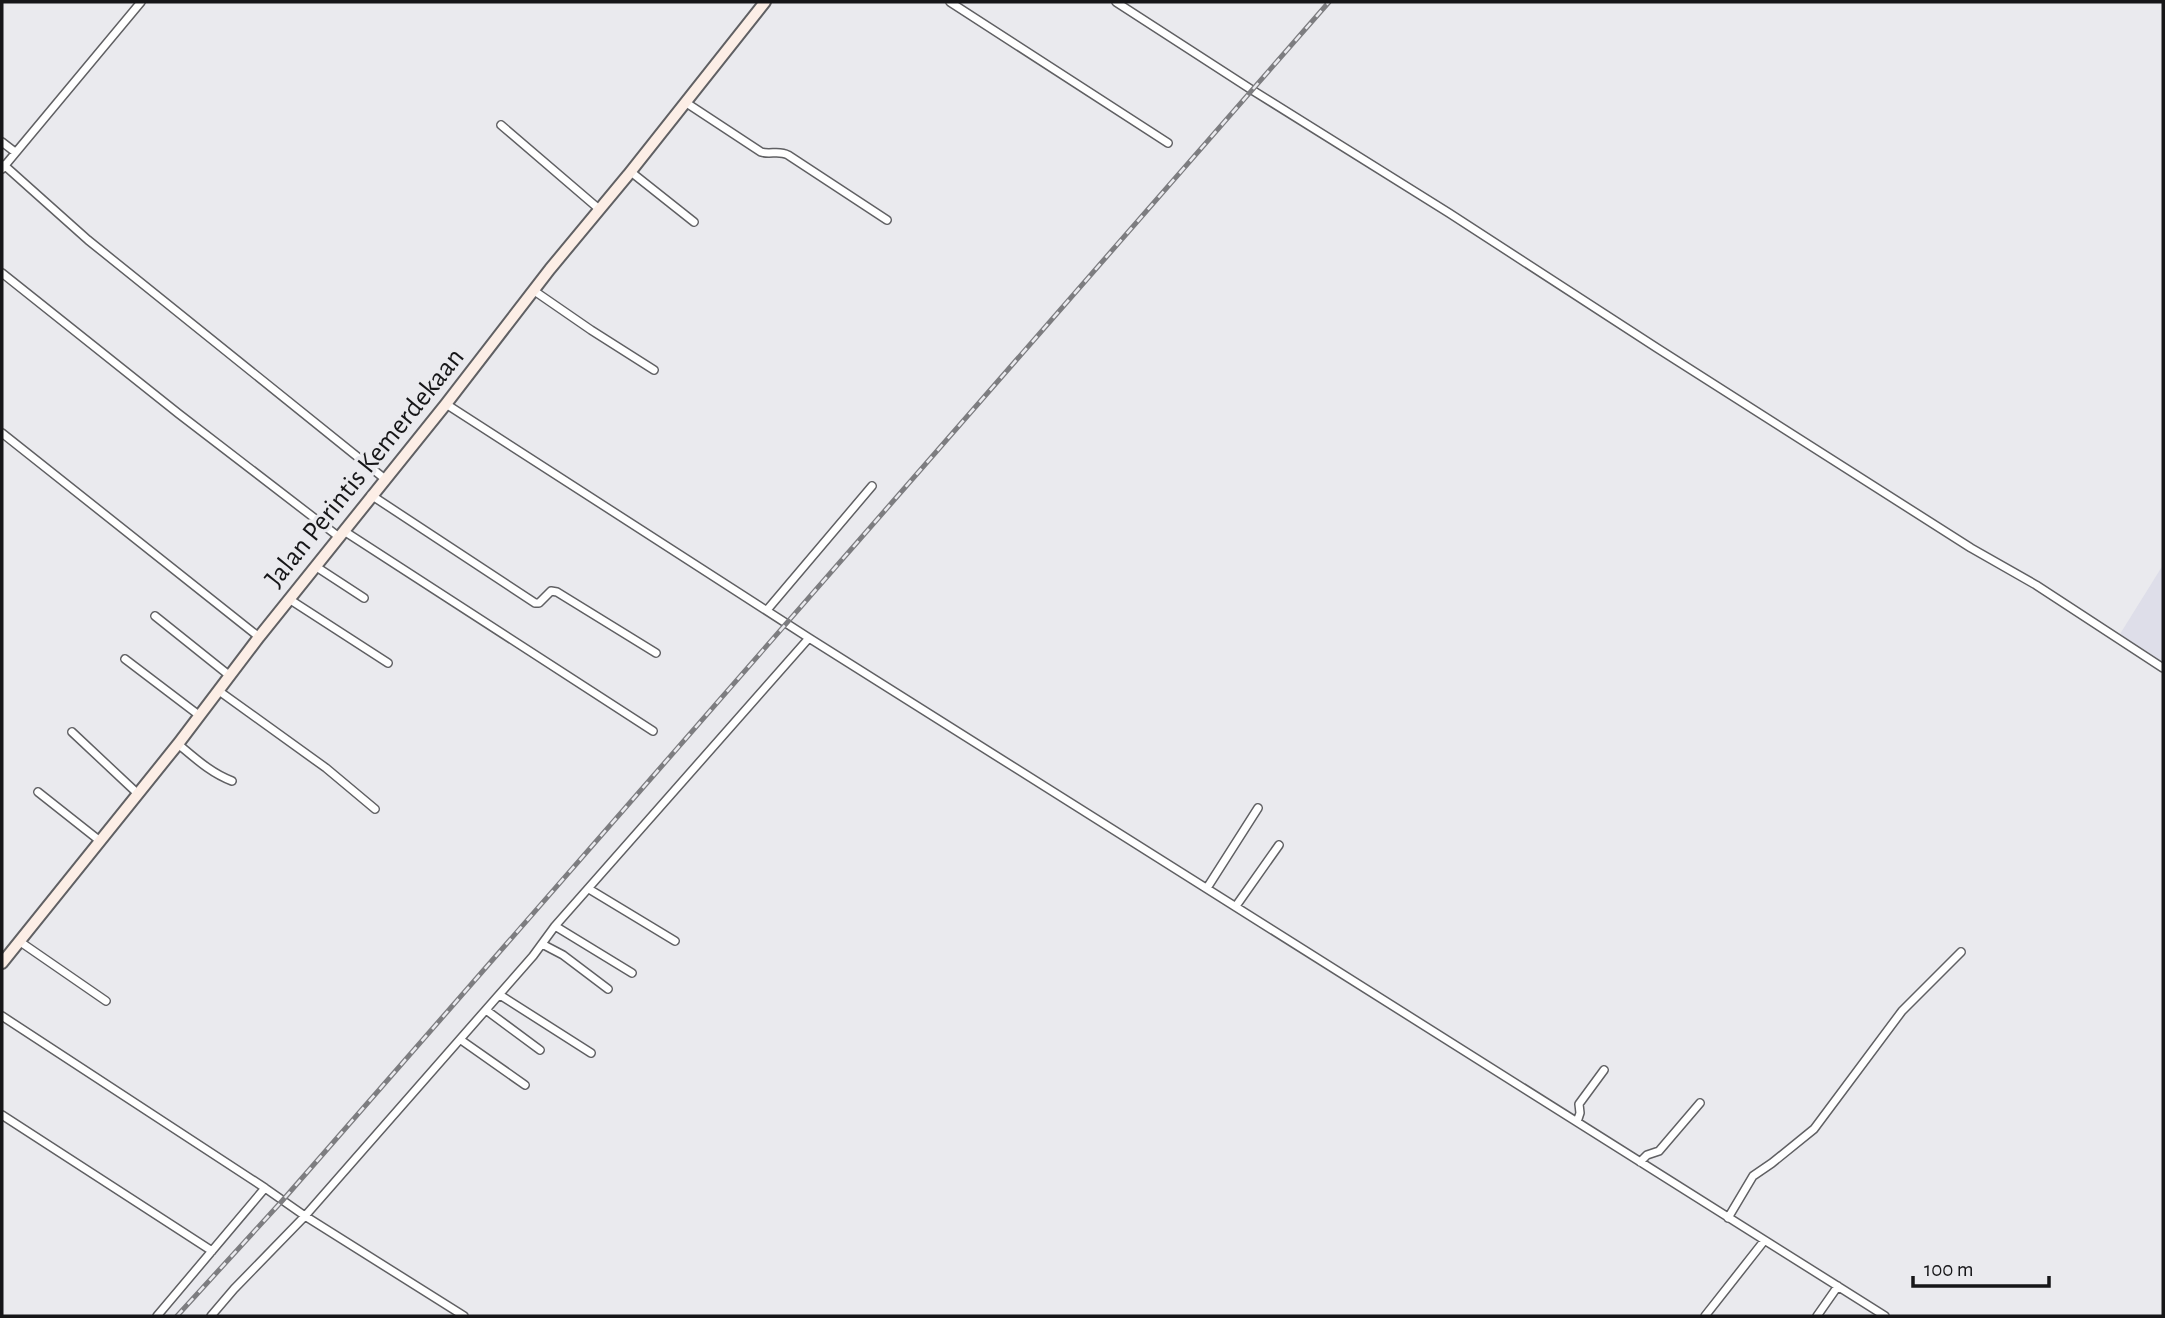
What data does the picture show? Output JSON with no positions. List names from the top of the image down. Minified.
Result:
{"streets":{"street":["Jalan Perintis Kemerdekaan"]},"scale_bar":"100 m"}
